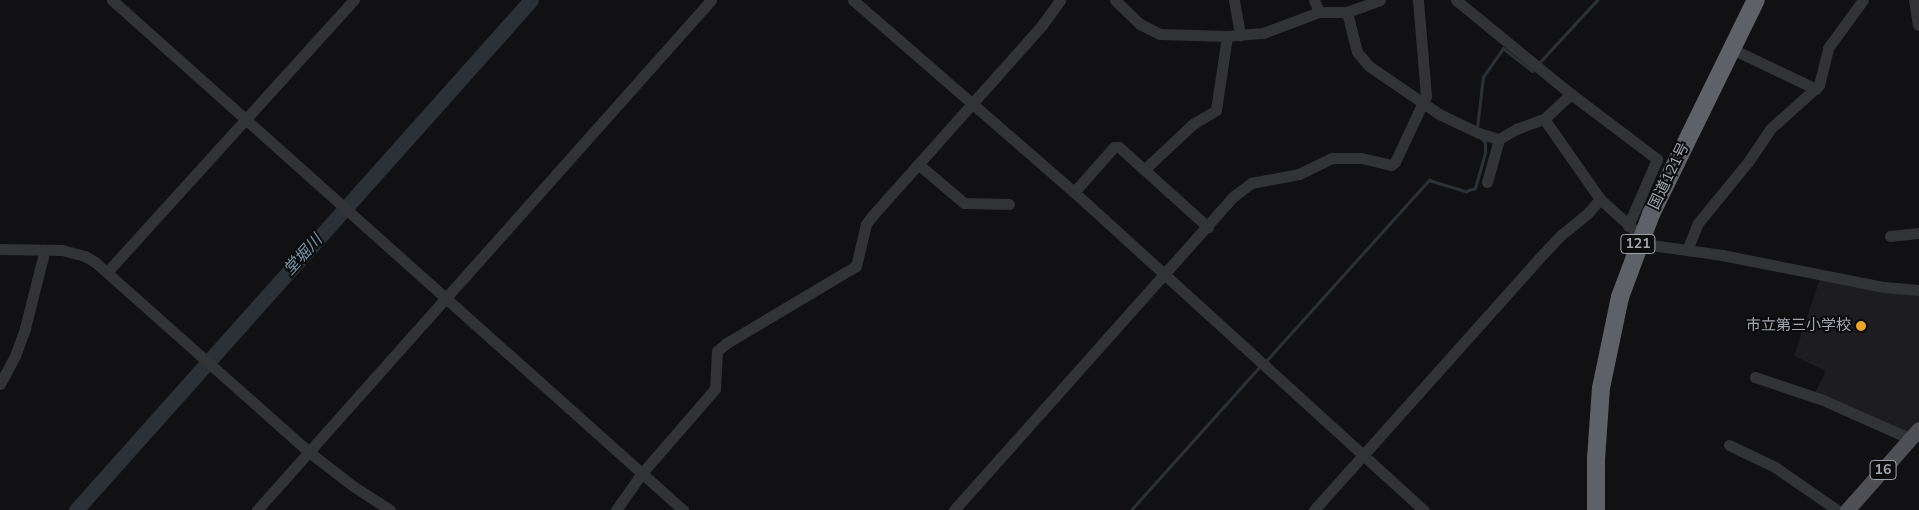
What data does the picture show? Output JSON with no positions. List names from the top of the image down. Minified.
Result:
{"streets":{"highway":["国道121号","121"],"main road":["16"]},"water":["堂堀川"],"places":["市立第三小学校"]}
